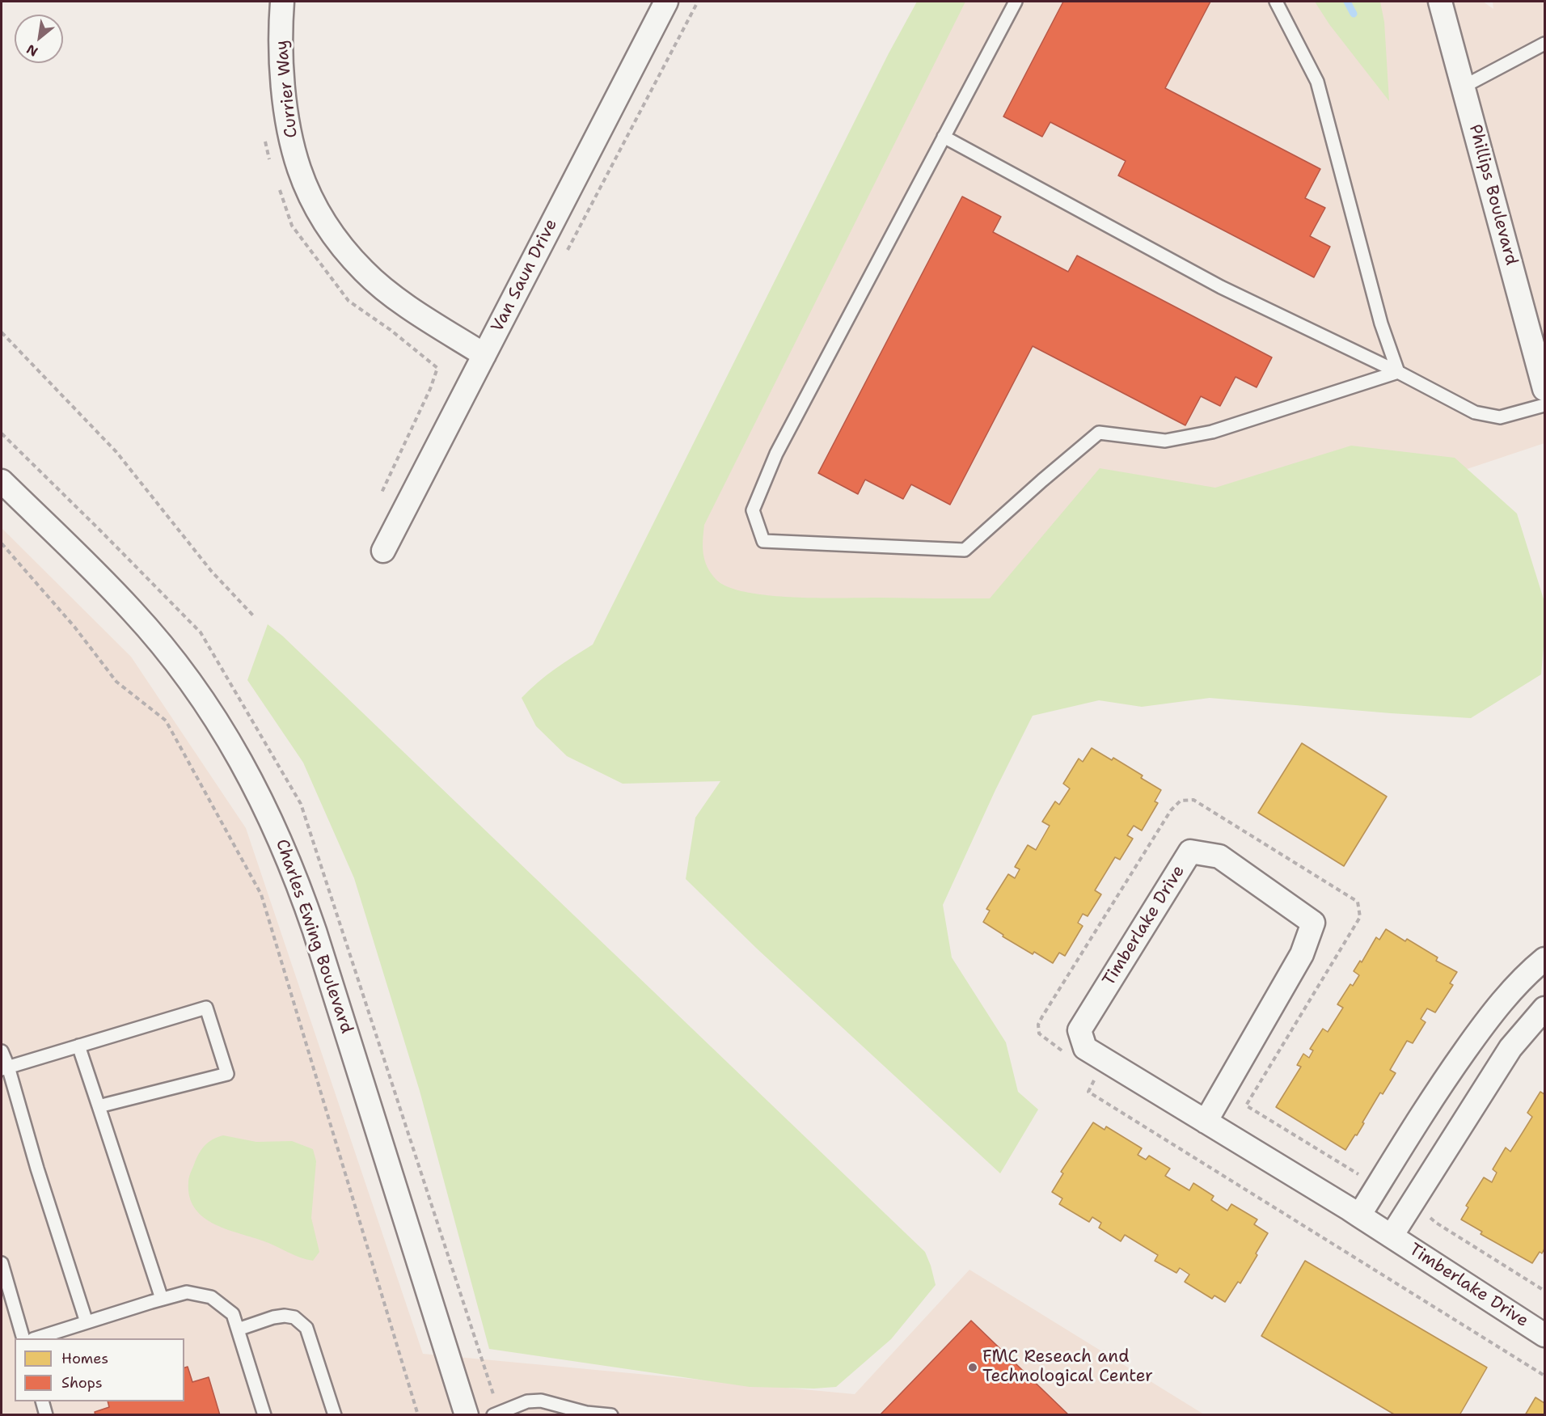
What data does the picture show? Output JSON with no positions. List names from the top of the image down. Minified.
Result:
{"streets":{"street":["Currier Way","Phillips Boulevard","Van Saun Drive","Timberlake Drive","Charles Ewing Boulevard"]},"crossings":[["Currier Way","Van Saun Drive"]],"places":["FMC Reseach and Technological Center"],"legend":["Homes","Shops"],"north":"bottom left"}
